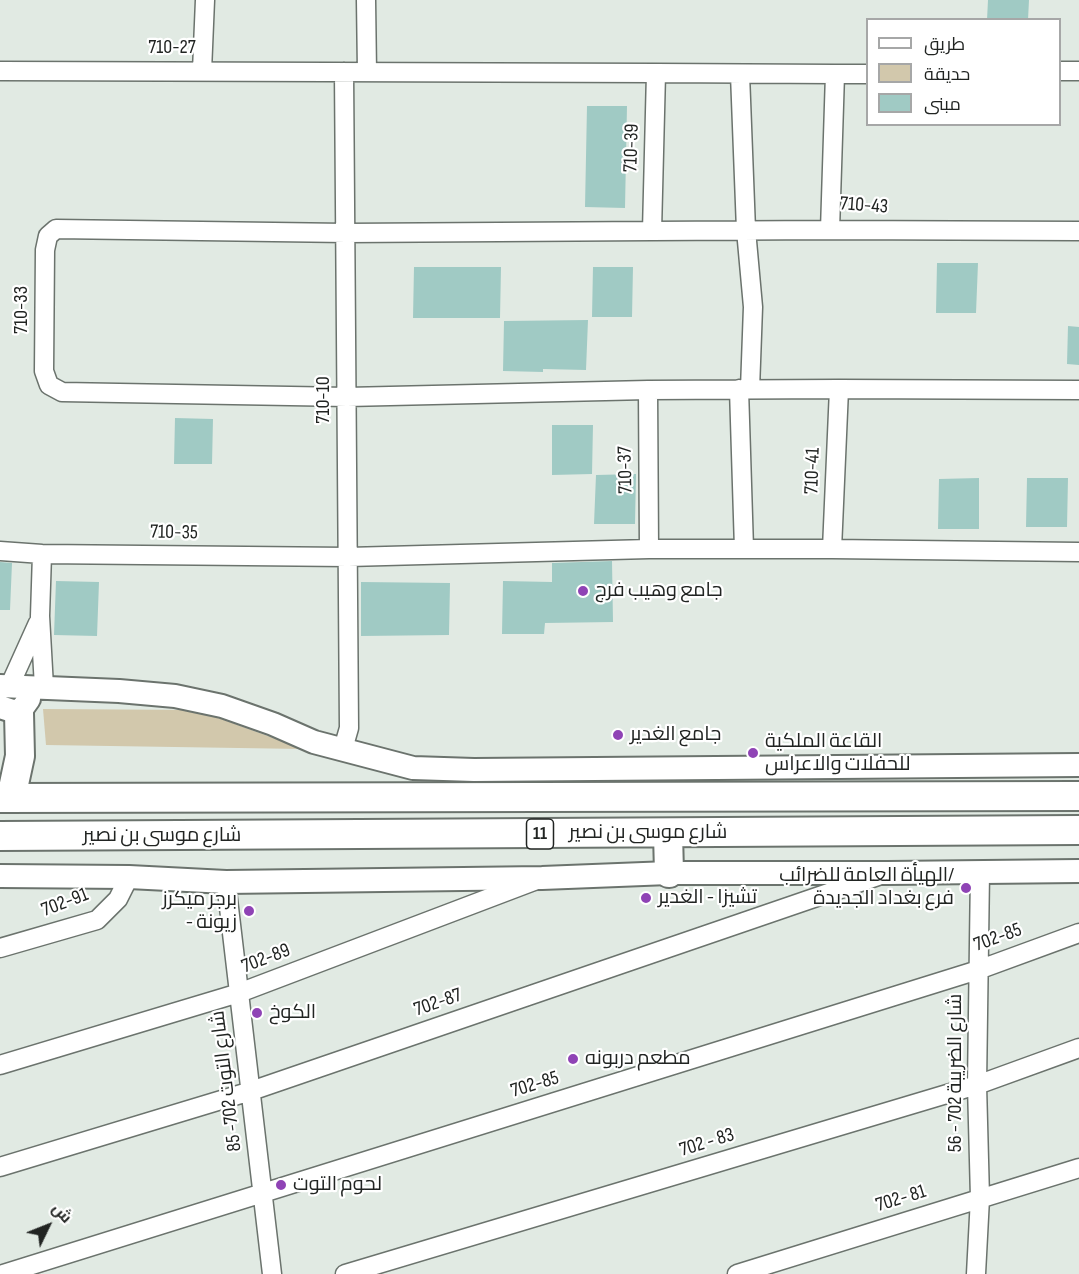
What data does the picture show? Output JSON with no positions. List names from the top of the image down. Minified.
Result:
{"streets":{"main road":["شارع موسى بن نصير","11"],"street":["710-27","710-39","710-43","710-33","710-10","710-37","710-41","710-35","702-91","702-85","702-89","702-87","شارع الضريبة 702 - 56","شارع التوت 702- 85","702 - 83","702- 81"]},"crossings":[["710-27","710-10"],["710-33","710-10"],["710-10","710-35"],["702-85","شارع الضريبة 702 - 56"],["702-85","شارع التوت 702- 85"],["702-89","شارع التوت 702- 85"],["702-87","شارع التوت 702- 85"],["شارع الضريبة 702 - 56","702 - 83"],["شارع الضريبة 702 - 56","702- 81"]],"places":["جامع وهيب فرج","جامع الغدير","القاعة الملكية للحفلات والاعراس","الهيأة العامة للضرائب/ فرع بغداد الجديدة","تشيزا - الغدير","برجر ميكرز - زيونة","الكوخ","مطعم دربونه","لحوم التوت"],"legend":["طريق","حديقة","مبنى"],"north":"top right"}
